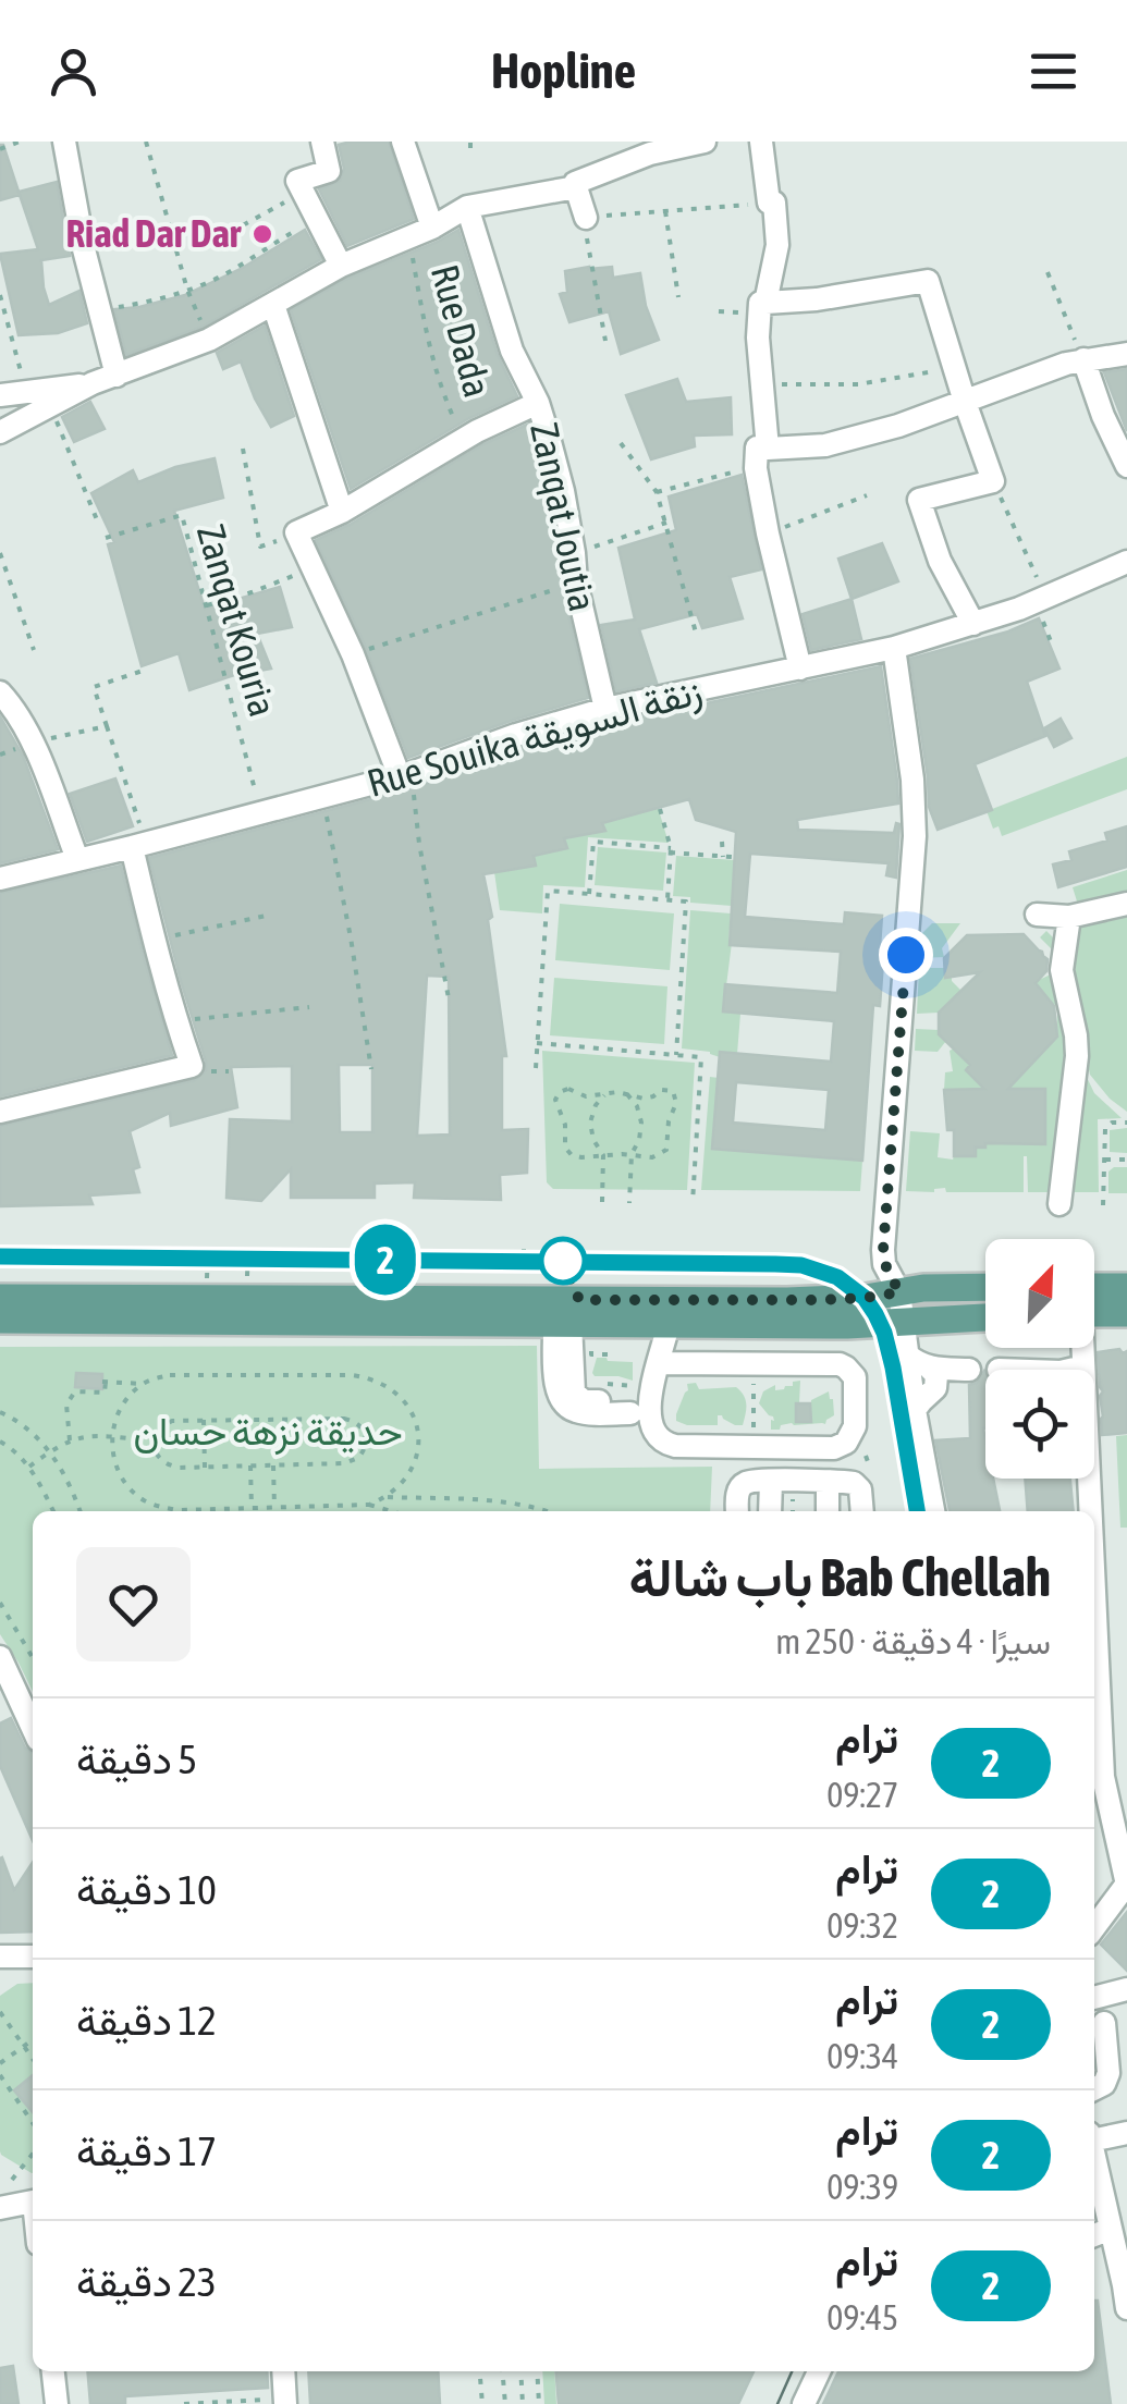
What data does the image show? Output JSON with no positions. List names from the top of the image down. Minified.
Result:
{"streets":{"street":["Zanqat Joutia","Rue Souika زنقة السويقة"],"path":["Rue Dada","Zanqat Kouria"]},"crossings":[["Zanqat Joutia","Rue Souika زنقة السويقة"],["Zanqat Kouria","Rue Souika زنقة السويقة"]],"parks":["حديقة نزهة حسان"],"places":["Riad Dar Dar"],"lines":["tram line 2"],"north":"top right","page":{"header":"Hopline","on_map":"2","heading":["Bab Chellah باب شالة","سيرًا · 4 دقيقة · 250 m"],"list":[{"mark":"2","name":"ترام","note":"09:27","value":"5 دقيقة"},{"mark":"2","name":"ترام","note":"09:32","value":"10 دقيقة"},{"mark":"2","name":"ترام","note":"09:34","value":"12 دقيقة"},{"mark":"2","name":"ترام","note":"09:39","value":"17 دقيقة"},{"mark":"2","name":"ترام","note":"09:45","value":"23 دقيقة"}]}}
